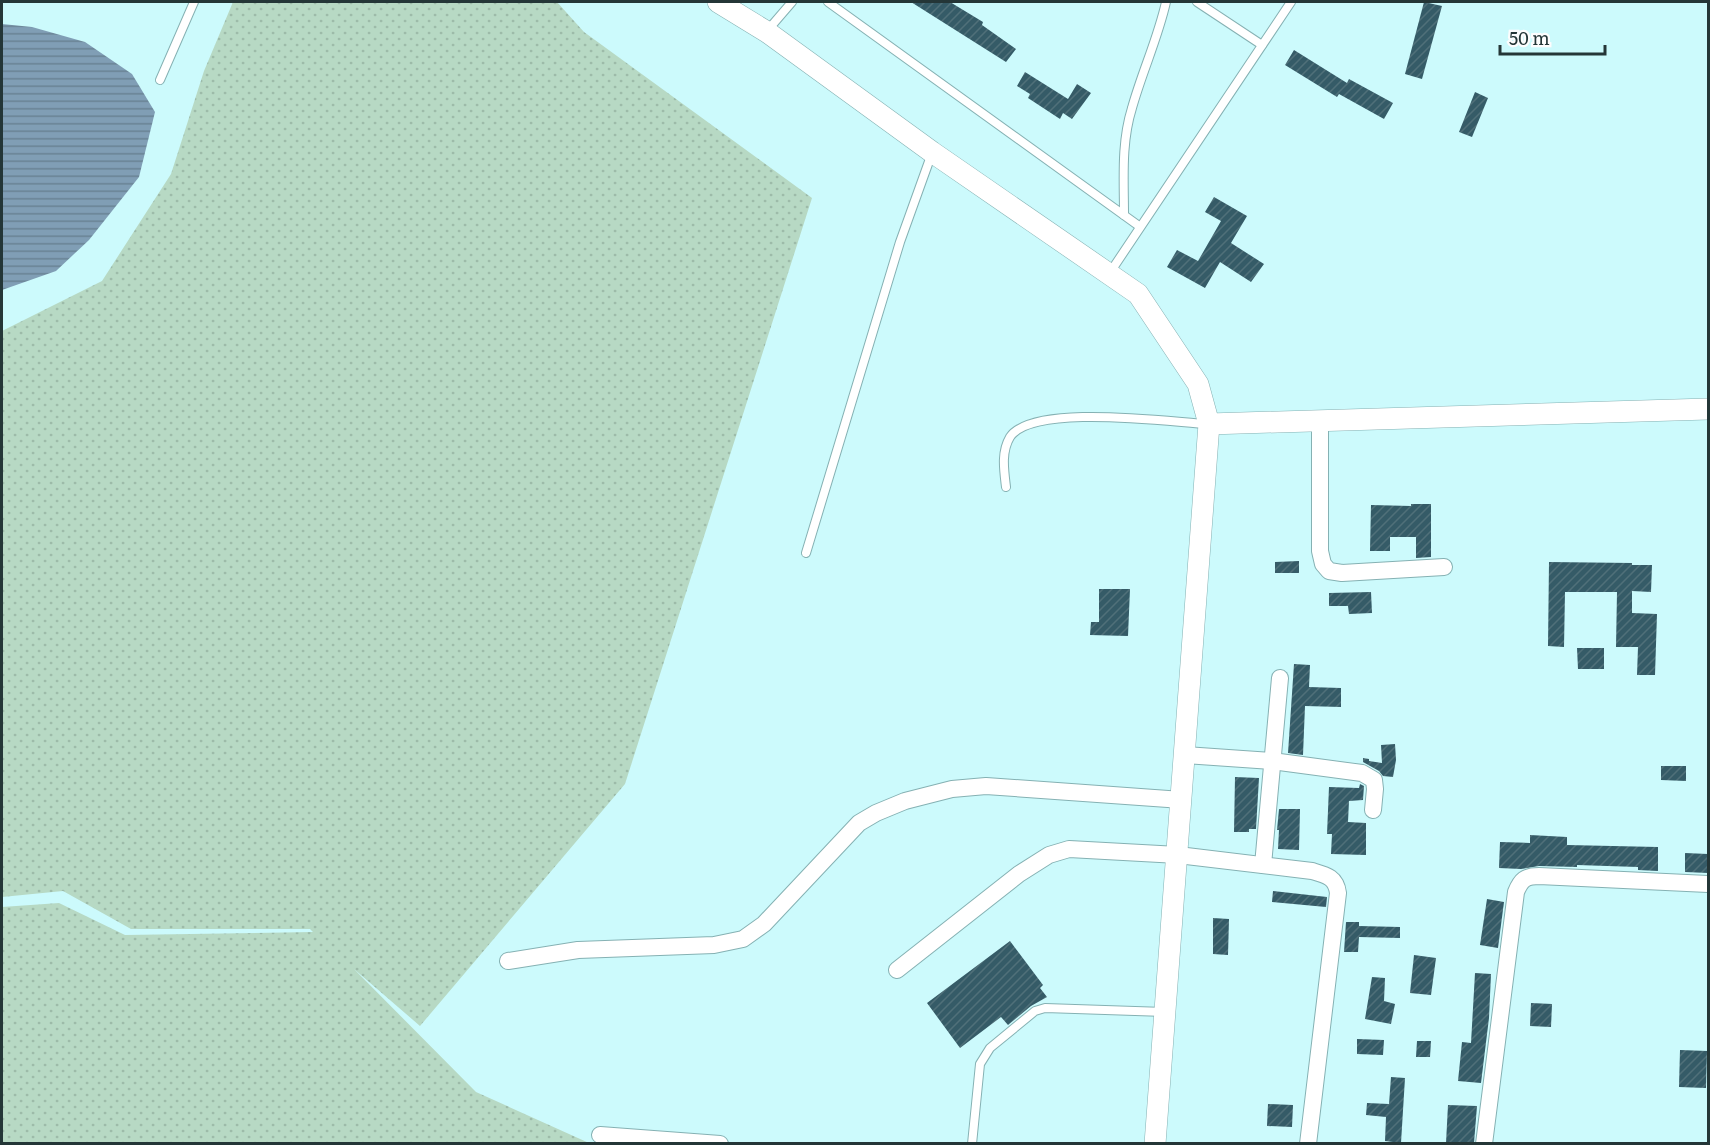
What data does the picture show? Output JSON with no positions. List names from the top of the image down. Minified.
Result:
{"scale_bar":"50 m"}
